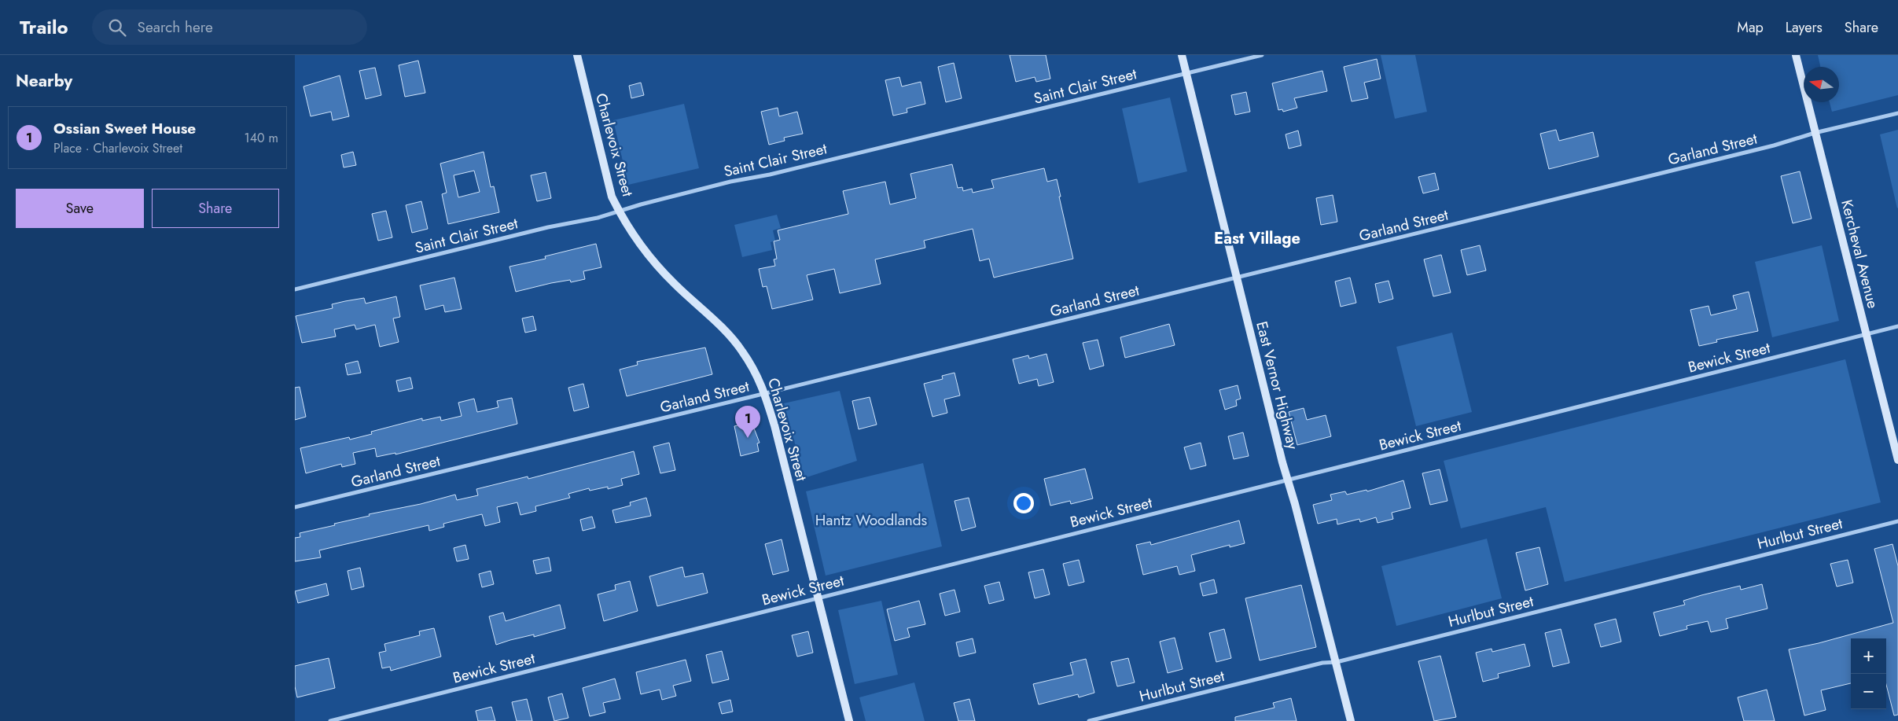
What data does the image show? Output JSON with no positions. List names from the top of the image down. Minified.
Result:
{"streets":{"street":["Saint Clair Street","Charlevoix Street","Garland Street","Kercheval Avenue","Bewick Street","East Vernor Highway","Hurlbut Street"]},"crossings":[["Saint Clair Street","Charlevoix Street"],["Saint Clair Street","East Vernor Highway"],["Charlevoix Street","Garland Street"],["Charlevoix Street","Bewick Street"],["Garland Street","Kercheval Avenue"],["Garland Street","East Vernor Highway"],["Kercheval Avenue","Bewick Street"],["Bewick Street","East Vernor Highway"],["East Vernor Highway","Hurlbut Street"]],"districts":["East Village"],"parks":["Hantz Woodlands"],"north":"left","page":{"header":"Trailo","search":"Search here","nav":["Map","Layers","Share"],"heading":"Nearby","list":[{"mark":"1","name":"Ossian Sweet House","note":"Place · Charlevoix Street","value":"140 m"}],"buttons":["Save","Share"],"pins":"1","map_buttons":["+","−"]}}
